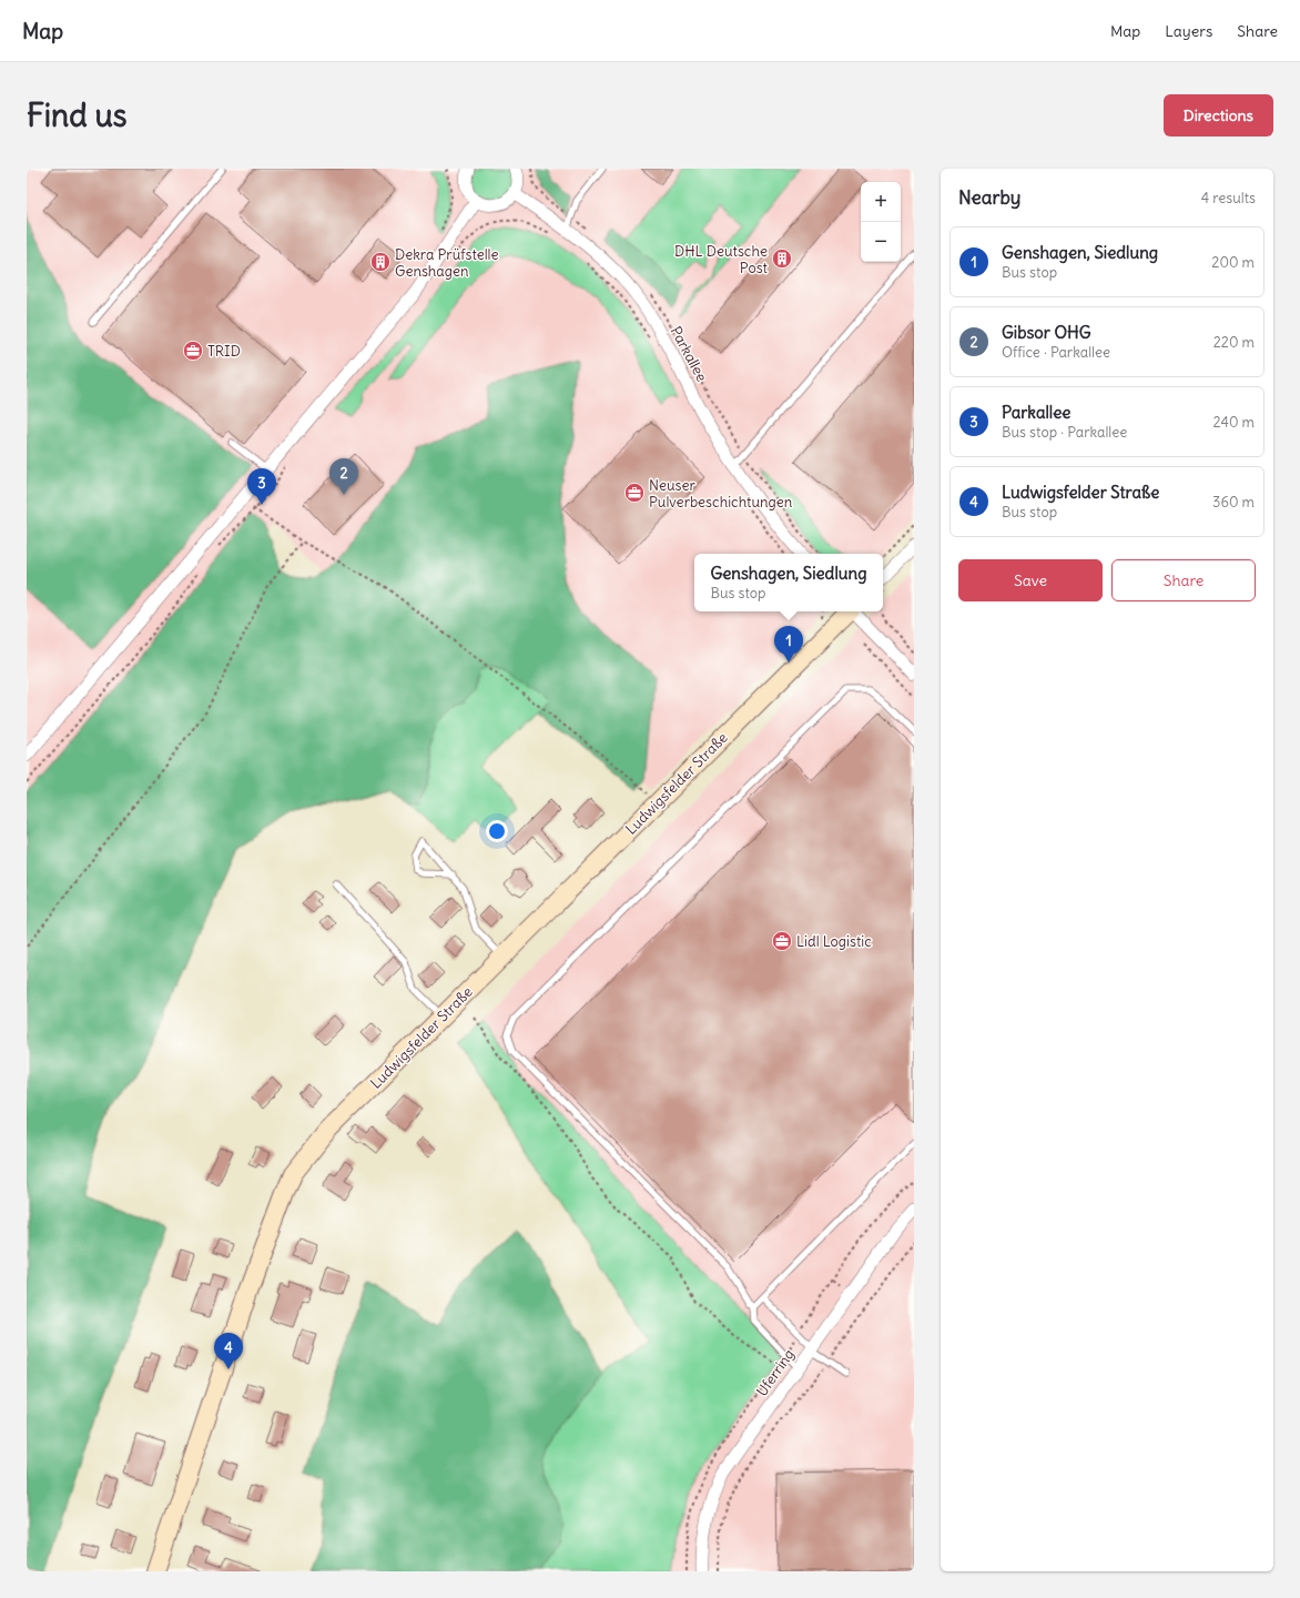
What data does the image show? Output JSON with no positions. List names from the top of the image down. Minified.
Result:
{"streets":{"street":["Parkallee","Ludwigsfelder Straße","Uferring"]},"places":{"building":["DHL Deutsche Post","Dekra Prüfstelle Genshagen"],"office":["TRID","Neuser Pulverbeschichtungen","Lidl Logistic"]},"page":{"header":"Map","nav":["Map","Layers","Share"],"buttons":["Directions",["Save","Share"]],"title":"Find us","heading":["Nearby","4 results"],"map_buttons":["+","−"],"list":[{"mark":"1","name":"Genshagen, Siedlung","note":"Bus stop","value":"200 m"},{"mark":"2","name":"Gibsor OHG","note":"Office · Parkallee","value":"220 m"},{"mark":"3","name":"Parkallee","note":"Bus stop · Parkallee","value":"240 m"},{"mark":"4","name":"Ludwigsfelder Straße","note":"Bus stop","value":"360 m"}],"pins":["2","3","1","4"],"popup":["Genshagen, Siedlung","Bus stop"]}}
